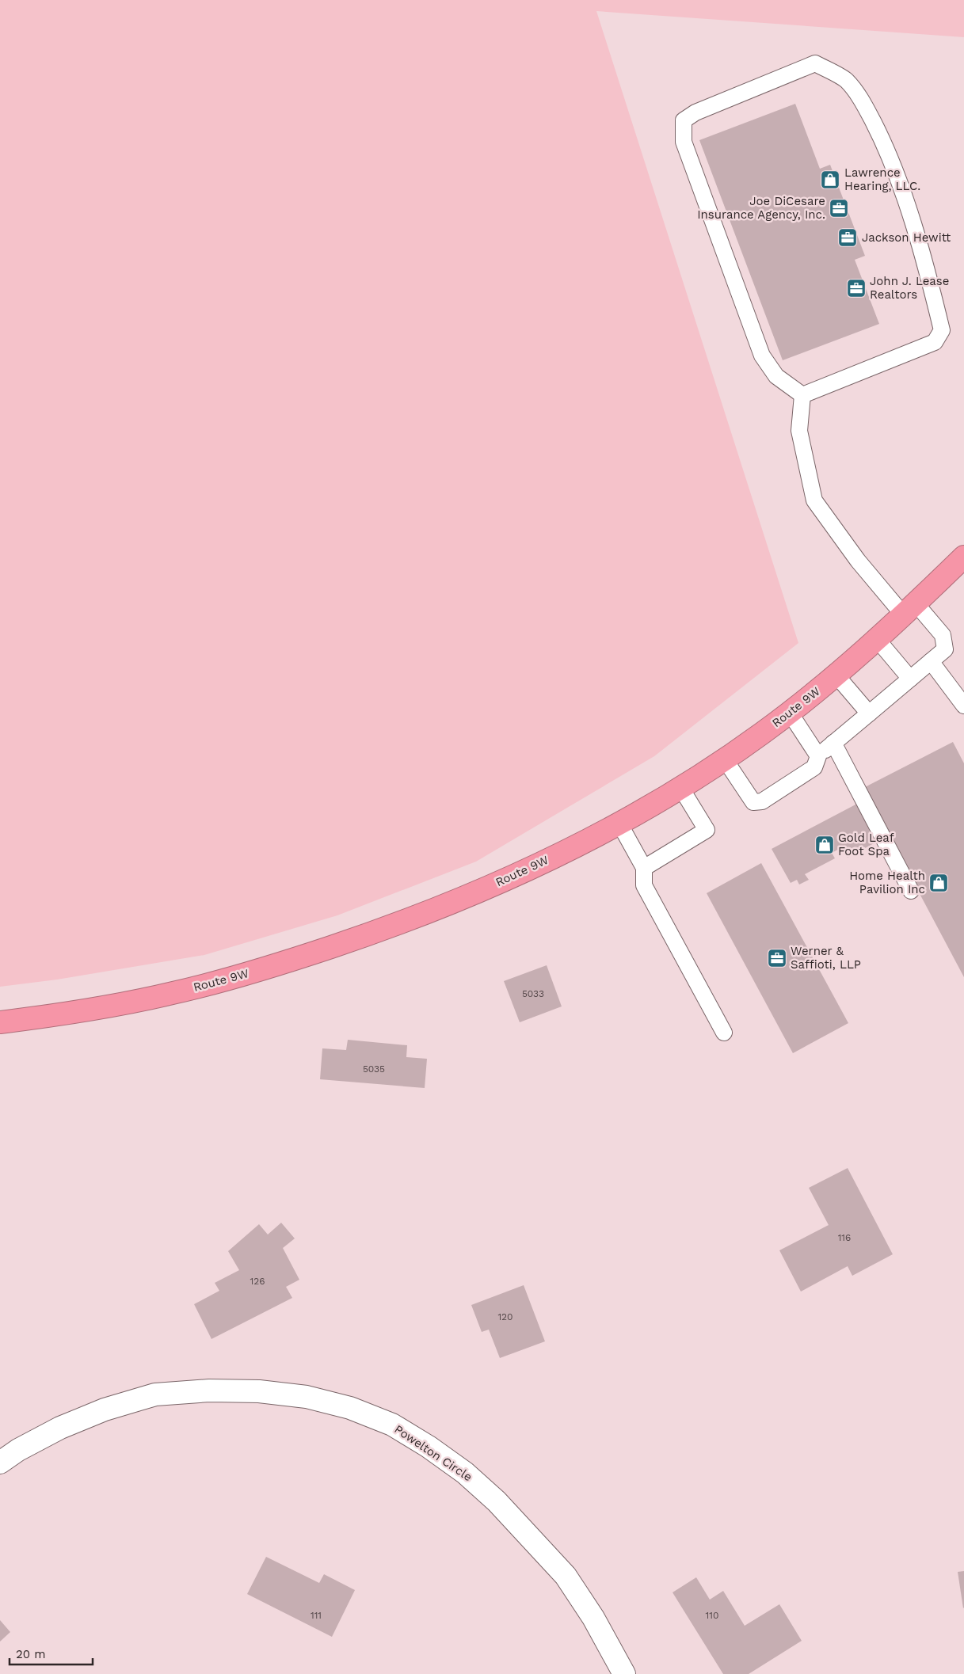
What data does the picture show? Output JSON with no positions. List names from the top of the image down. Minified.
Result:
{"streets":{"highway":["Route 9W"],"street":["Powelton Circle"]},"places":{"shop":["Lawrence Hearing, LLC.","Gold Leaf Foot Spa","Home Health Pavilion Inc"],"office":["Joe DiCesare Insurance Agency, Inc.","Jackson Hewitt","John J. Lease Realtors","Werner & Saffioti, LLP"]},"house_numbers":["5033","5035","116","126","120","111","110"],"scale_bar":"20 m"}
